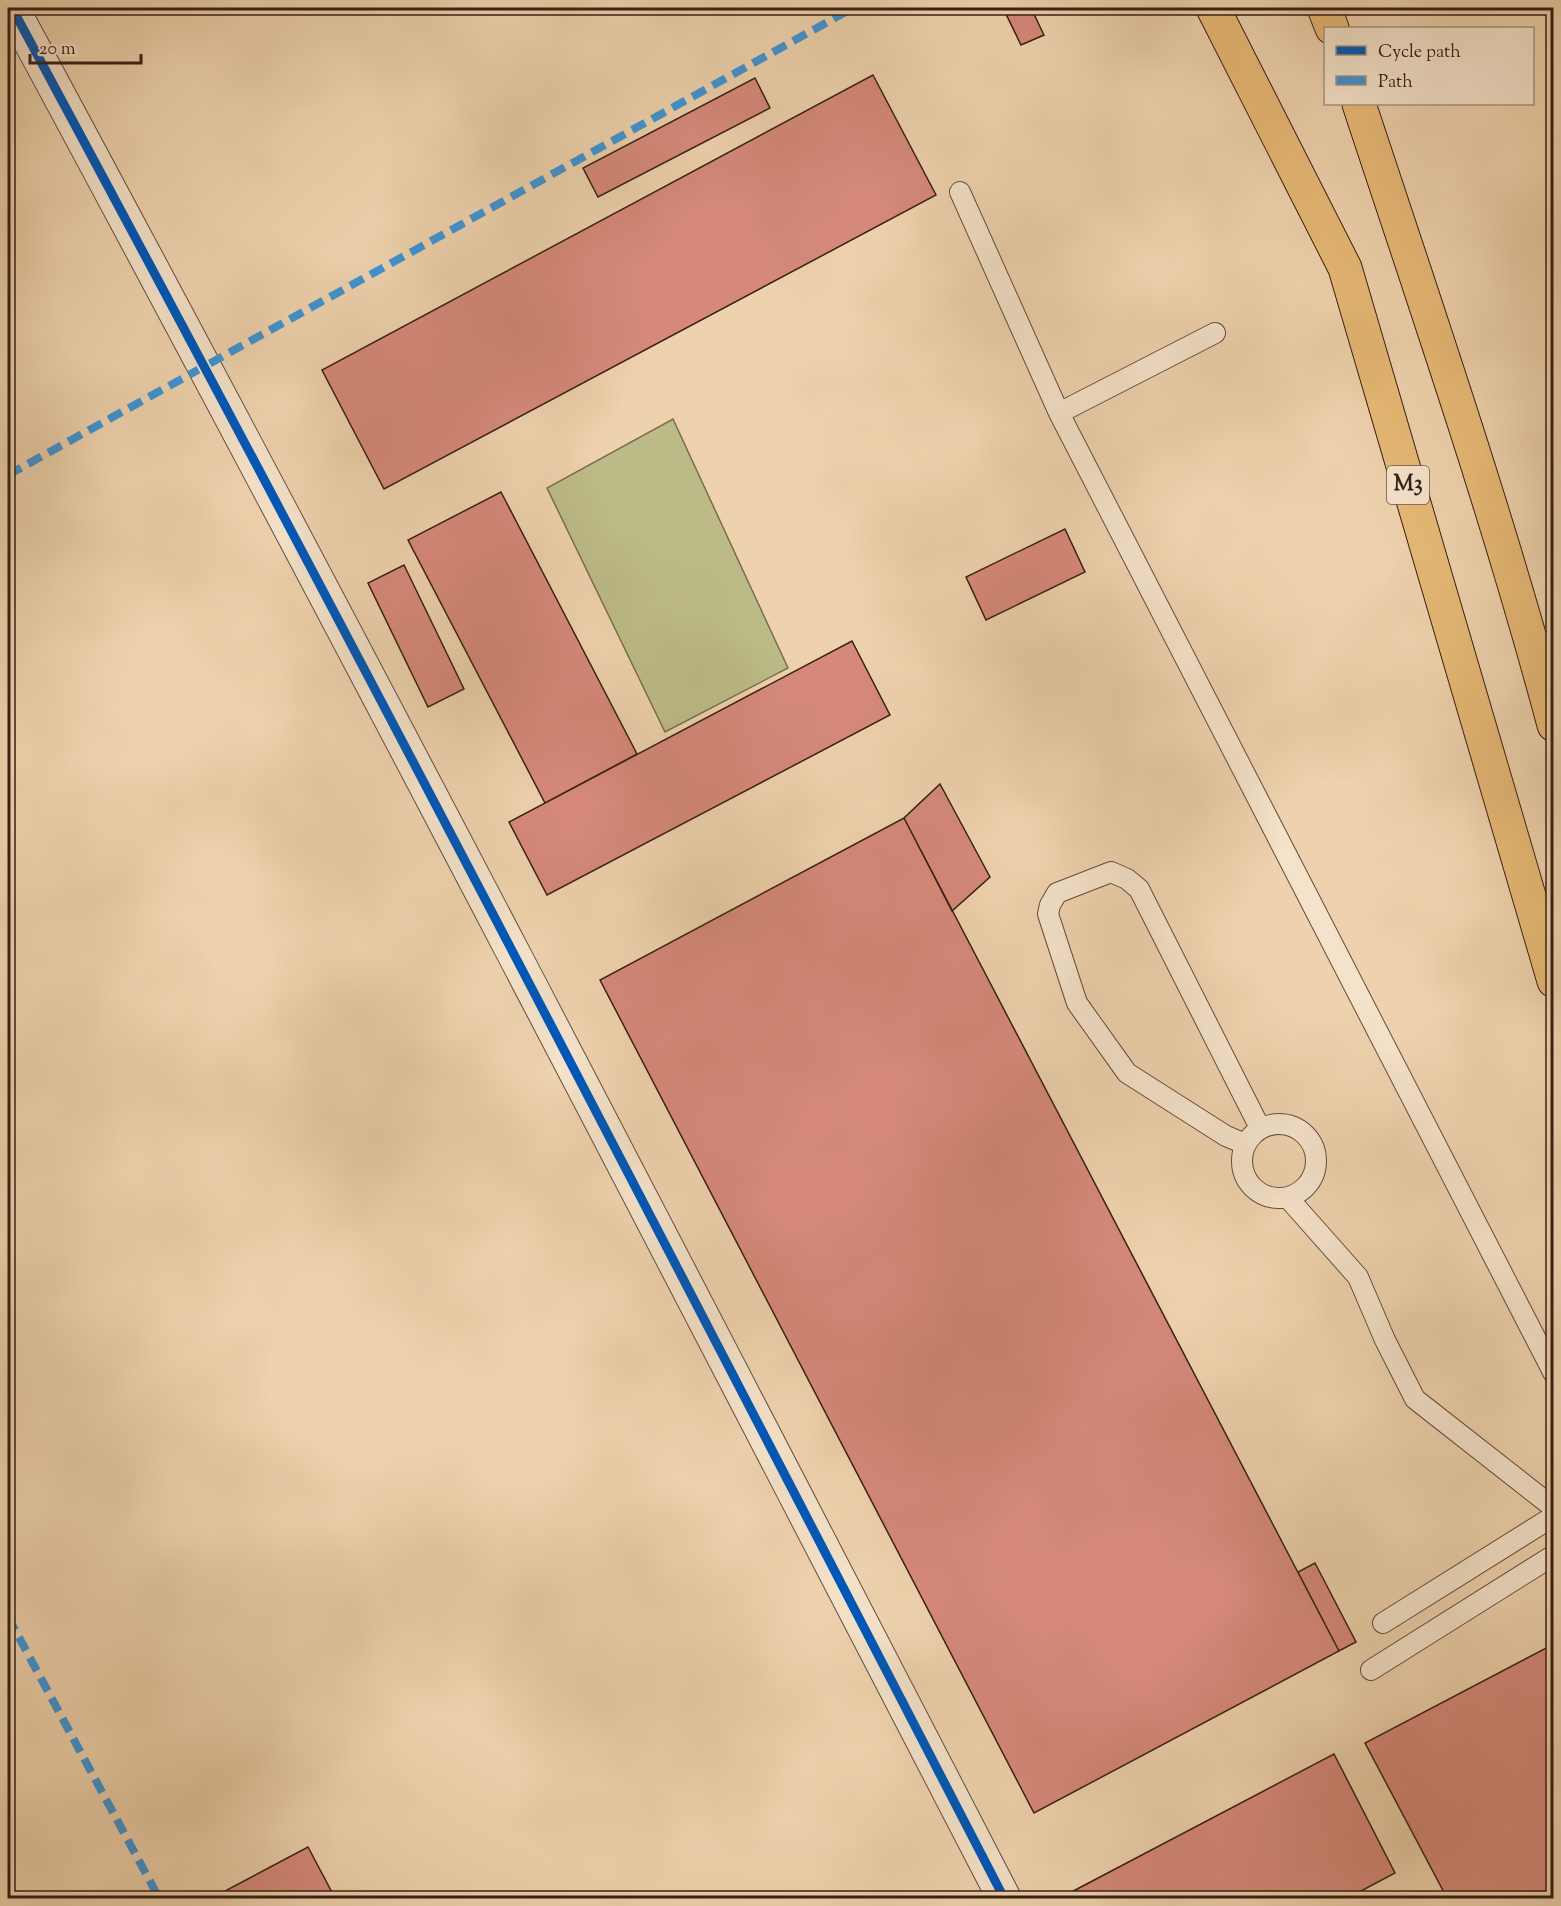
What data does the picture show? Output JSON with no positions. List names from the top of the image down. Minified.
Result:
{"streets":{"highway":["M3"]},"legend":["Cycle path","Path"],"scale_bar":"20 m"}
